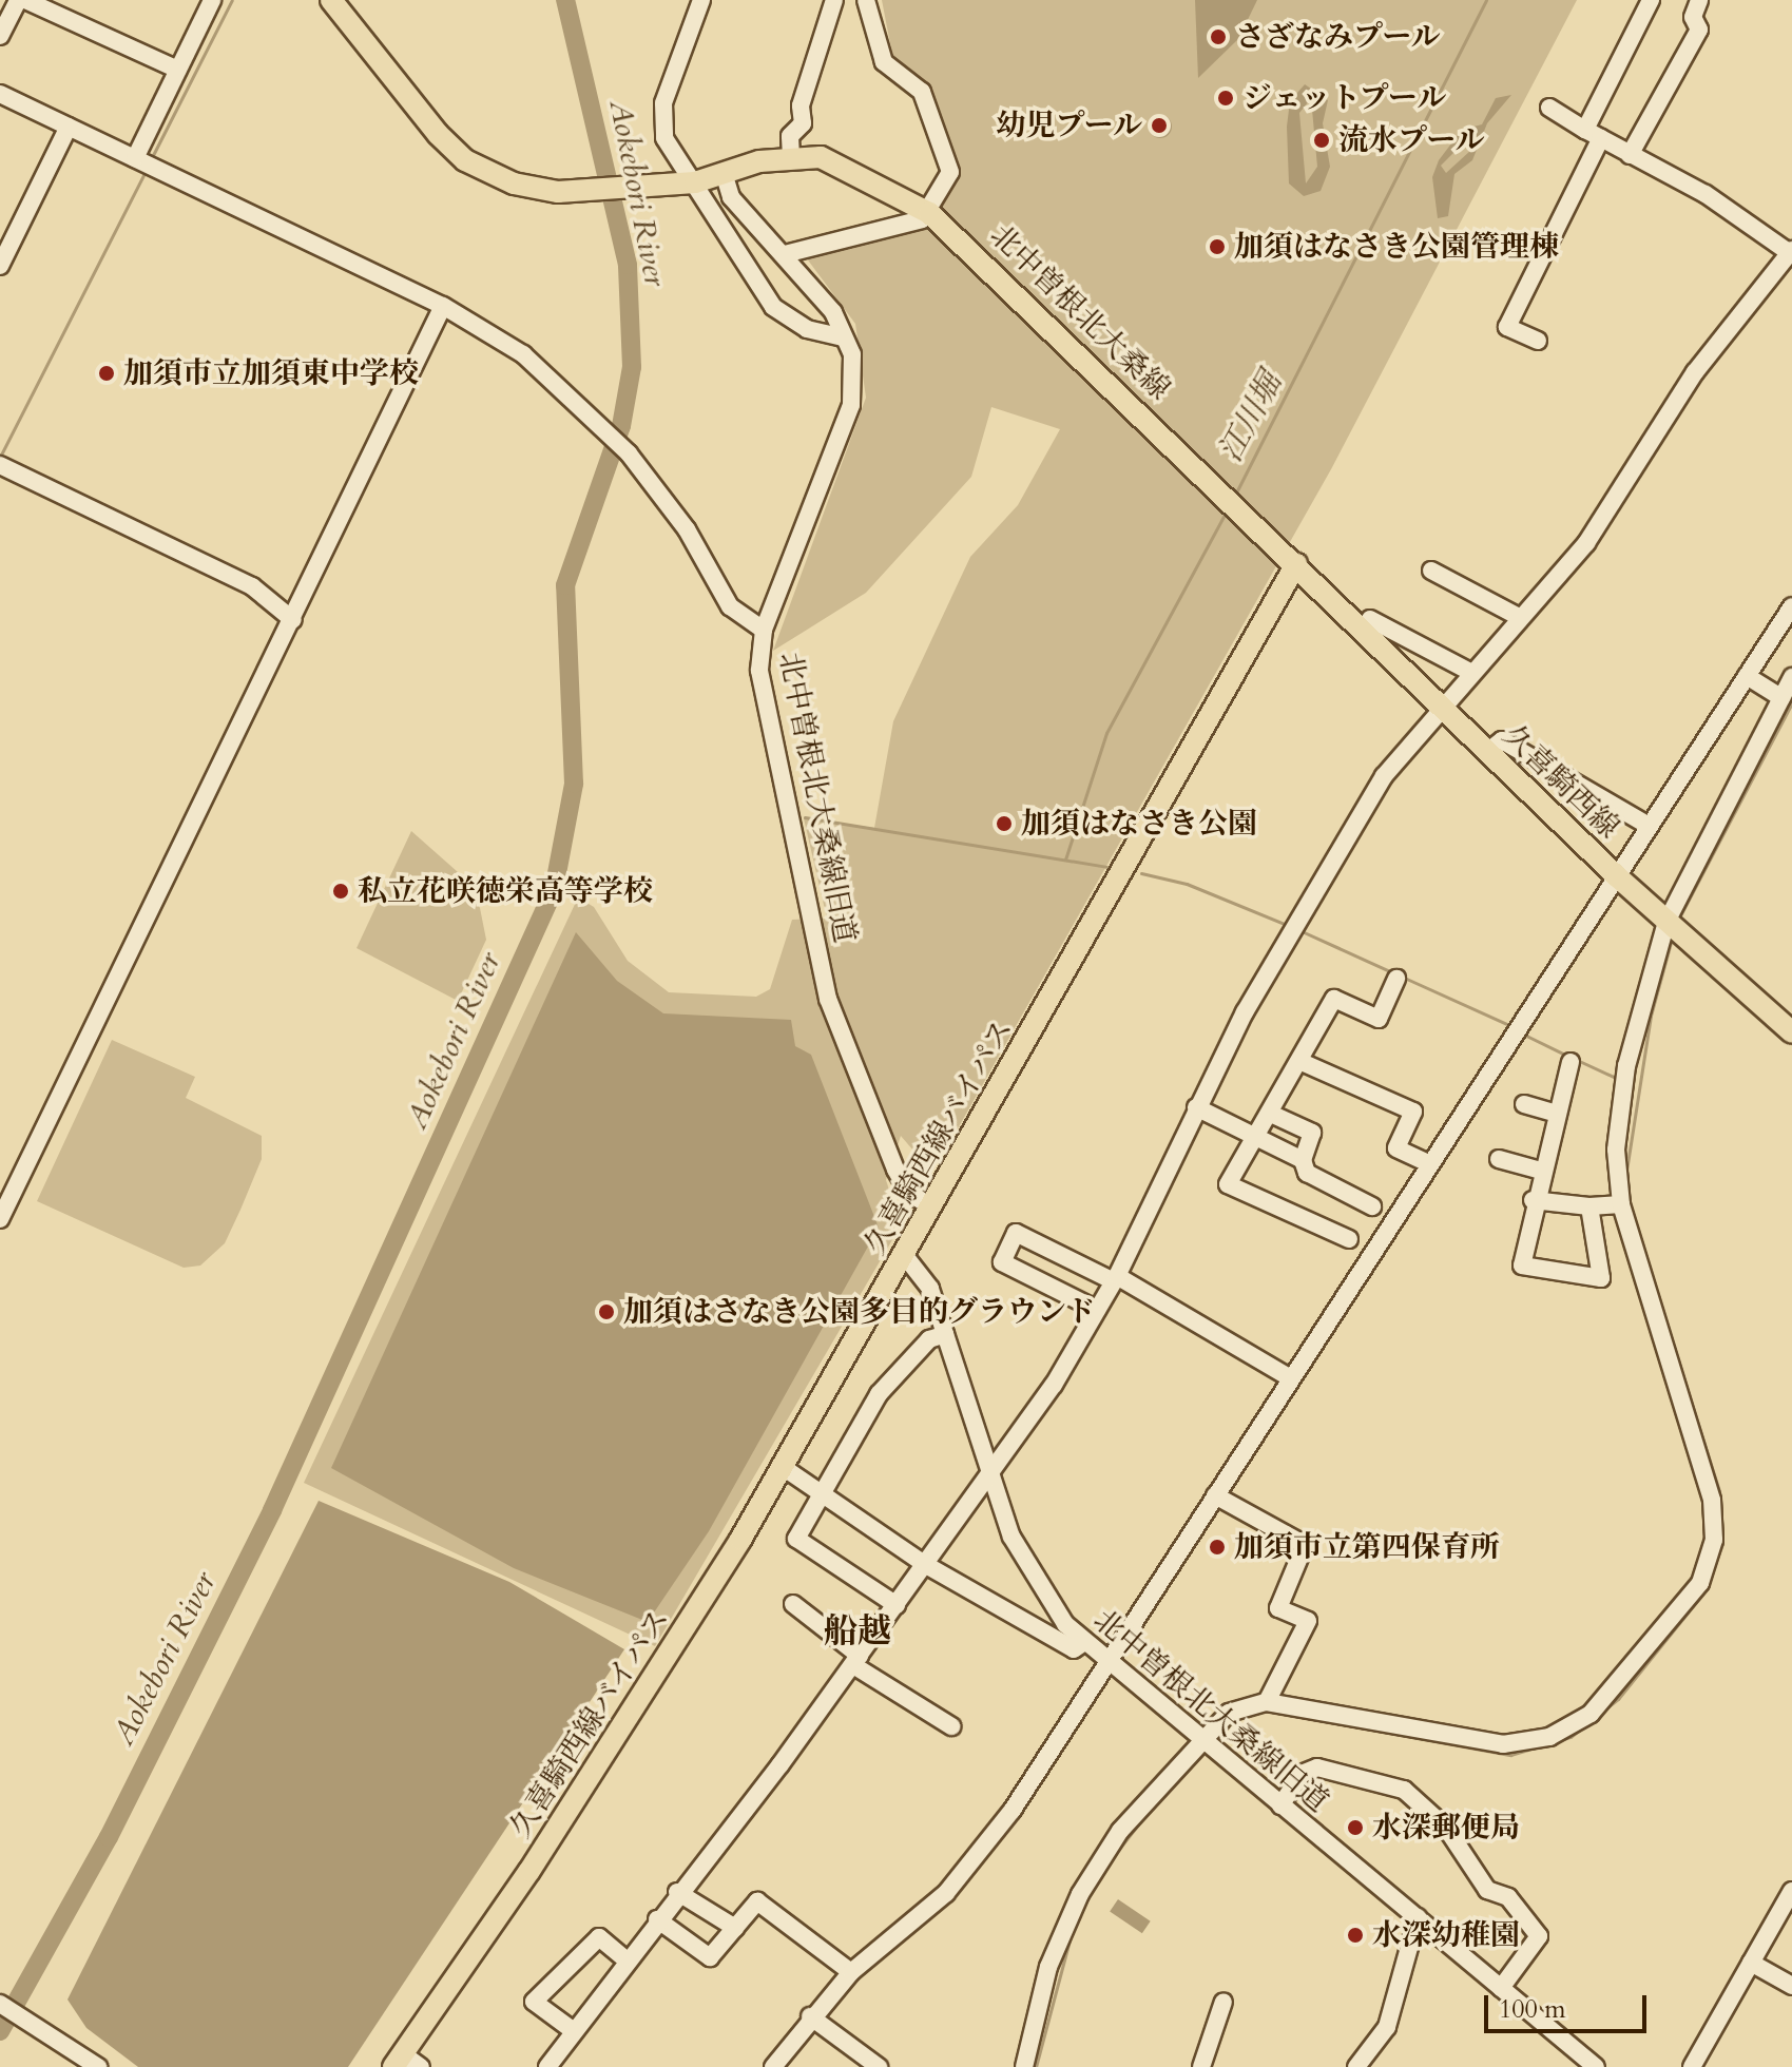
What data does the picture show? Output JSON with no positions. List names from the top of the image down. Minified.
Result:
{"streets":{"main road":["北中曽根北大桑線","久喜騎西線","久喜騎西線バイパス"],"street":["北中曽根北大桑線旧道"]},"crossings":[["北中曽根北大桑線","久喜騎西線"],["北中曽根北大桑線","北中曽根北大桑線旧道"],["北中曽根北大桑線","久喜騎西線バイパス"],["久喜騎西線","久喜騎西線バイパス"],["北中曽根北大桑線旧道","久喜騎西線バイパス"]],"districts":["船越"],"water":["Aokebori River","江川堀"],"places":["さざなみプール","ジェットプール","幼児プール","流水プール","加須はなさき公園管理棟","加須市立加須東中学校","加須はなさき公園","私立花咲徳栄高等学校","加須はさなき公園多目的グラウンド","加須市立第四保育所","水深郵便局","水深幼稚園"],"scale_bar":"100 m"}
